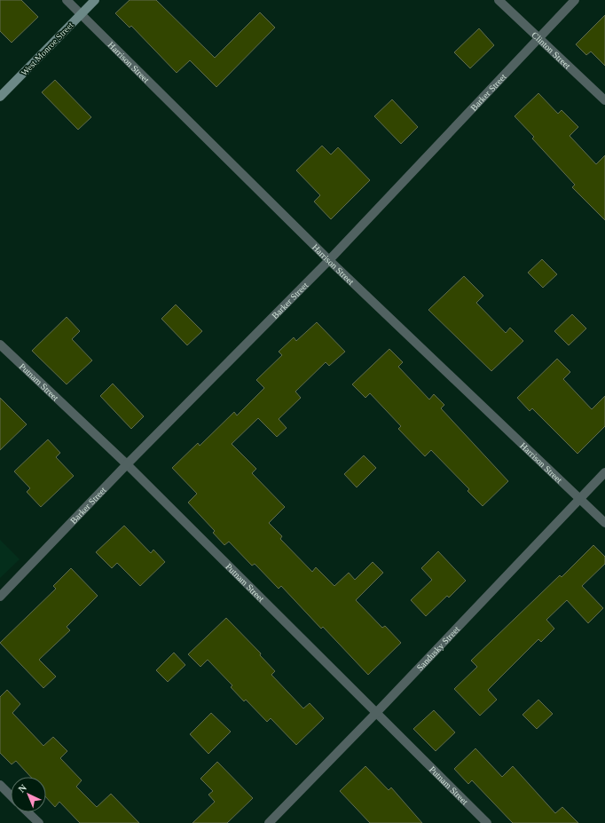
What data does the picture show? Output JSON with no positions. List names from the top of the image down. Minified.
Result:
{"streets":{"main road":["West Monroe Street"],"street":["Clinton Street","Harrison Street","Barker Street","Putnam Street","Sandusky Street"]},"crossings":[["West Monroe Street","Harrison Street"],["Clinton Street","Barker Street"],["Harrison Street","Barker Street"],["Harrison Street","Sandusky Street"],["Barker Street","Putnam Street"],["Putnam Street","Sandusky Street"]],"north":"top left"}
